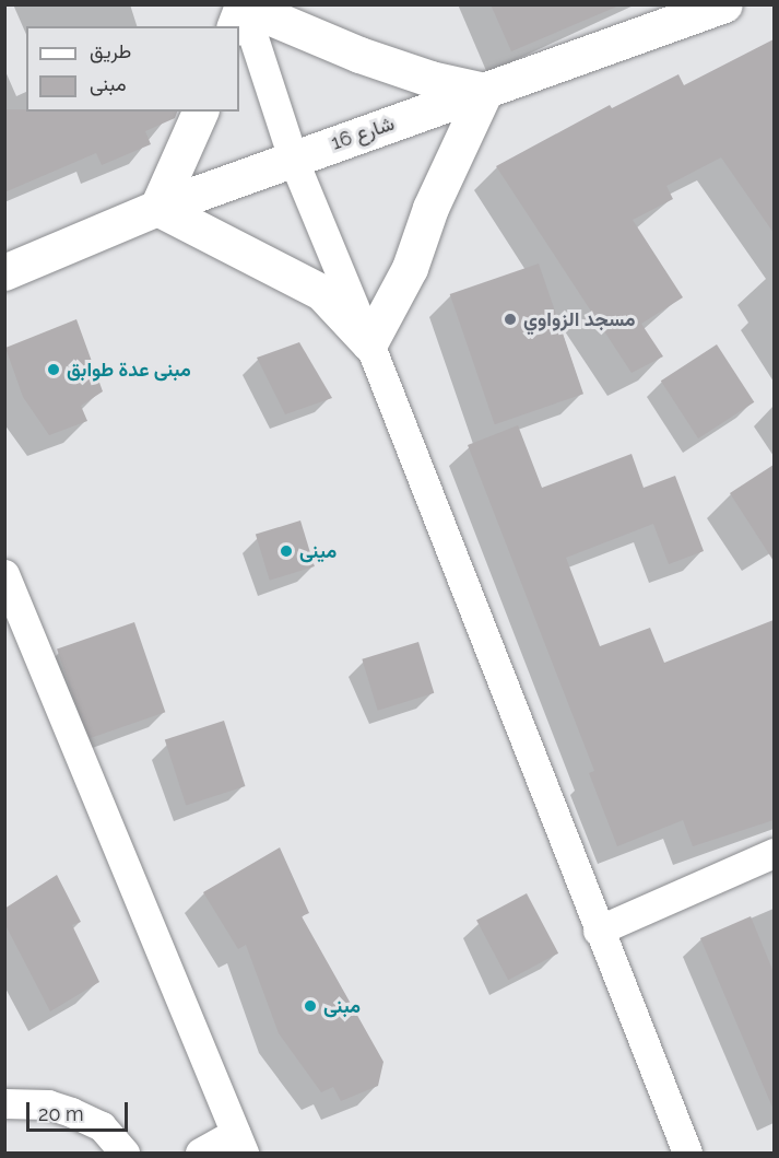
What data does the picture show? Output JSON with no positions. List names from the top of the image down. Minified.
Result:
{"streets":{"street":["شارع 16"]},"places":["مسجد الزواوي","مبنى عدة طوابق","مينى","مبنى"],"legend":["طريق","مبنى"],"scale_bar":"20 m"}
